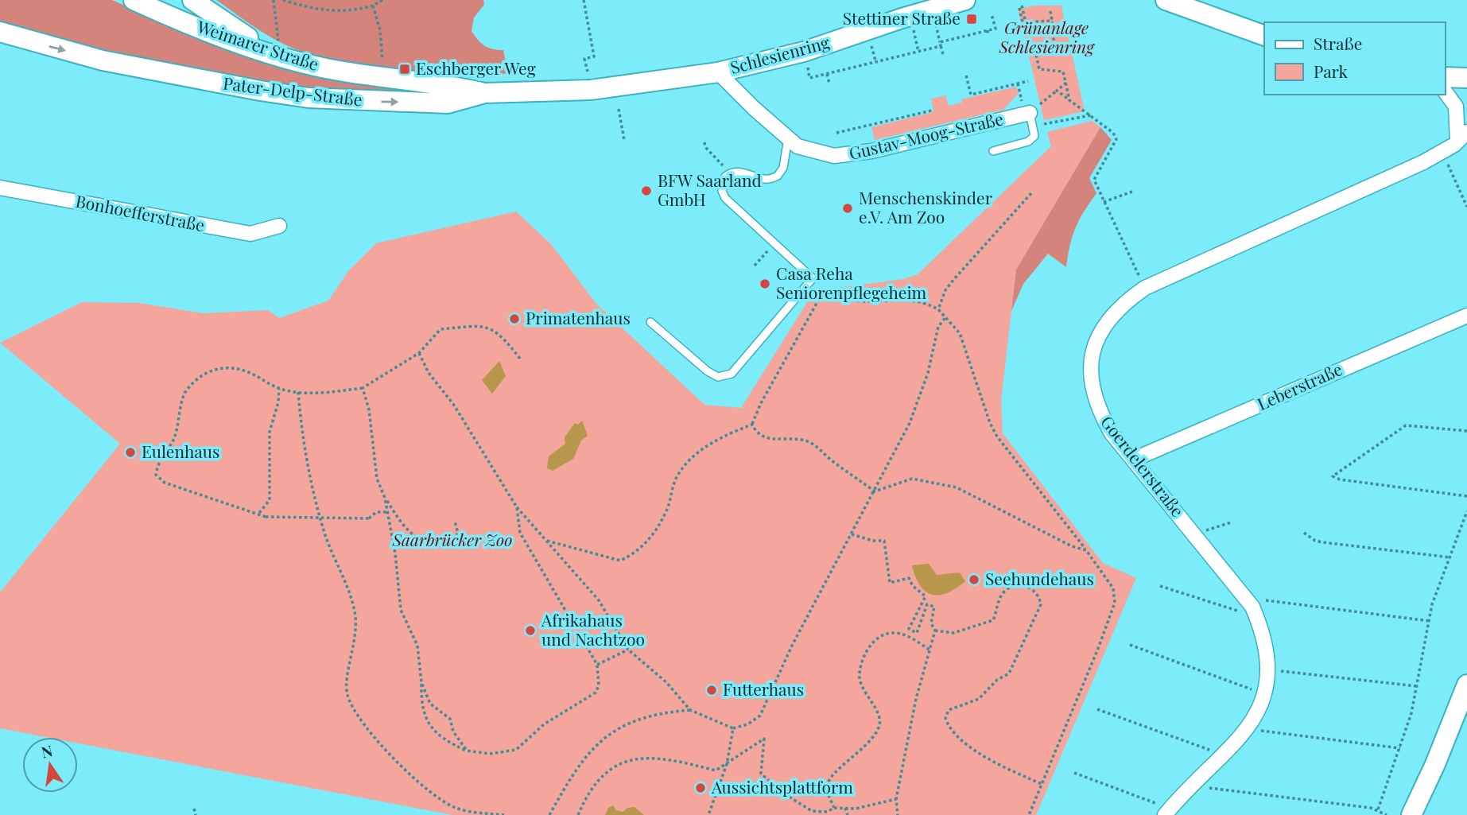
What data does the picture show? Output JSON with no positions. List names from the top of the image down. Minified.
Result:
{"streets":{"street":["Weimarer Straße","Schlesienring","Pater-Delp-Straße","Gustav-Moog-Straße","Bonhoefferstraße","Leberstraße","Goerdelerstraße"]},"crossings":[["Weimarer Straße","Pater-Delp-Straße"],["Schlesienring","Pater-Delp-Straße"],["Schlesienring","Gustav-Moog-Straße"],["Leberstraße","Goerdelerstraße"]],"one_way":["Pater-Delp-Straße"],"parks":["Grünanlage Schlesienring","Saarbrücker Zoo"],"places":{"transit":["Stettiner Straße","Eschberger Weg"],"other":["BFW Saarland GmbH","Menschenskinder e.V. Am Zoo","Casa Reha Seniorenpflegeheim","Primatenhaus","Eulenhaus","Seehundehaus","Afrikahaus und Nachtzoo","Futterhaus","Aussichtsplattform"]},"legend":["Straße","Park"],"north":"top"}
